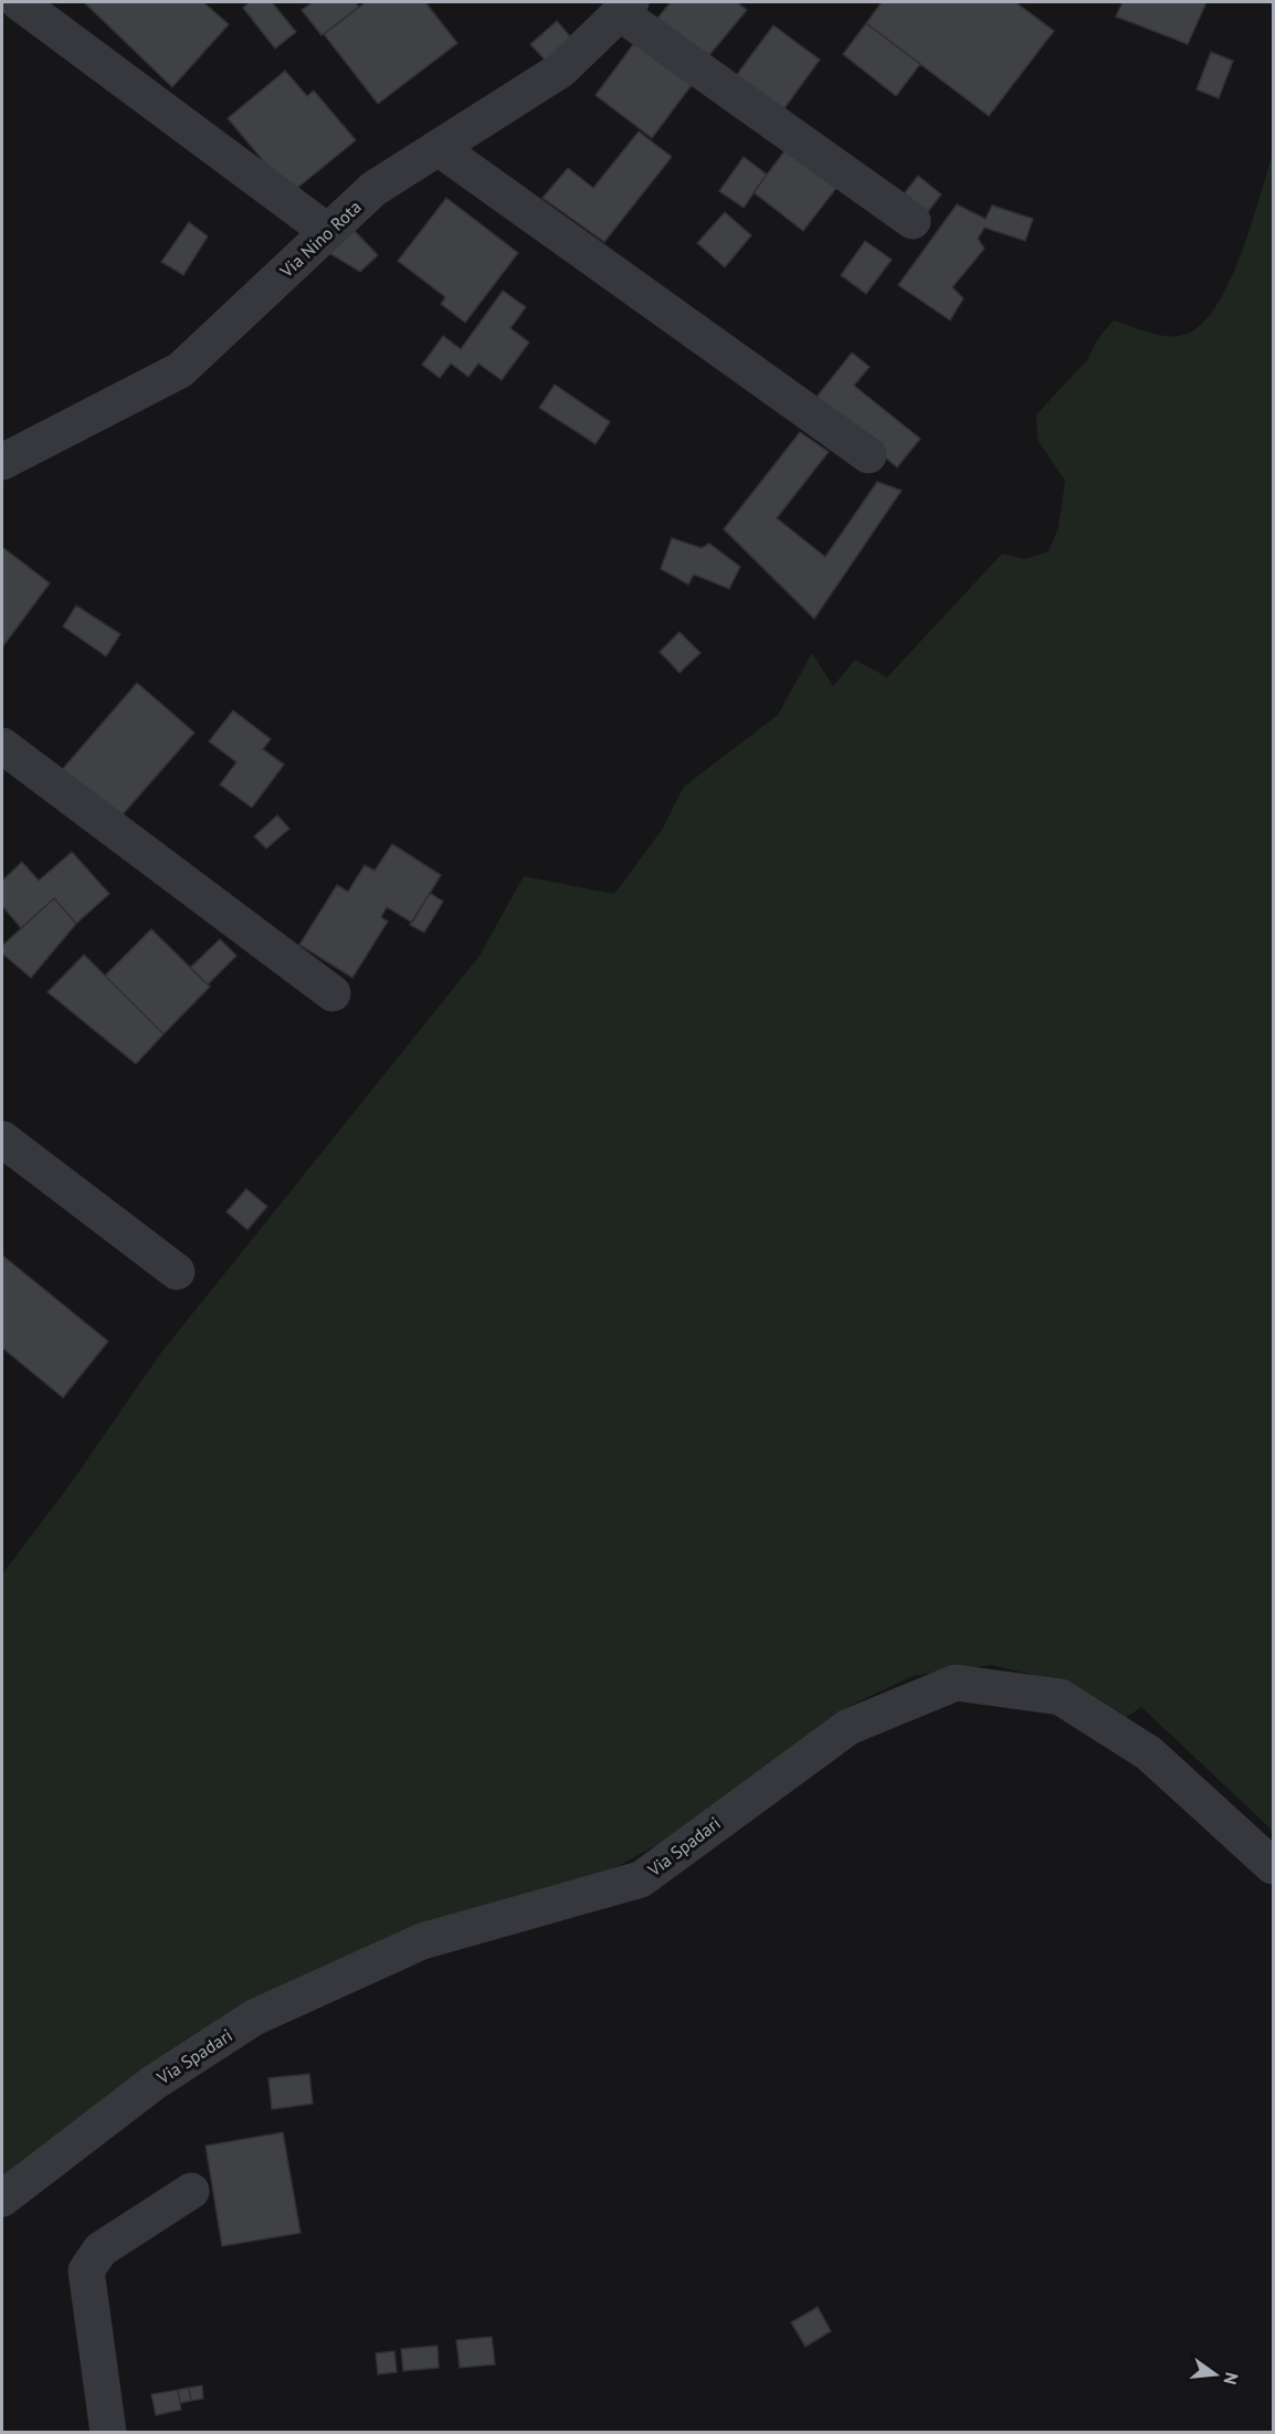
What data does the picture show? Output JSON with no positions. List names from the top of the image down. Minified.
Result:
{"streets":{"street":["Via Nino Rota","Via Spadari"]},"north":"right"}
